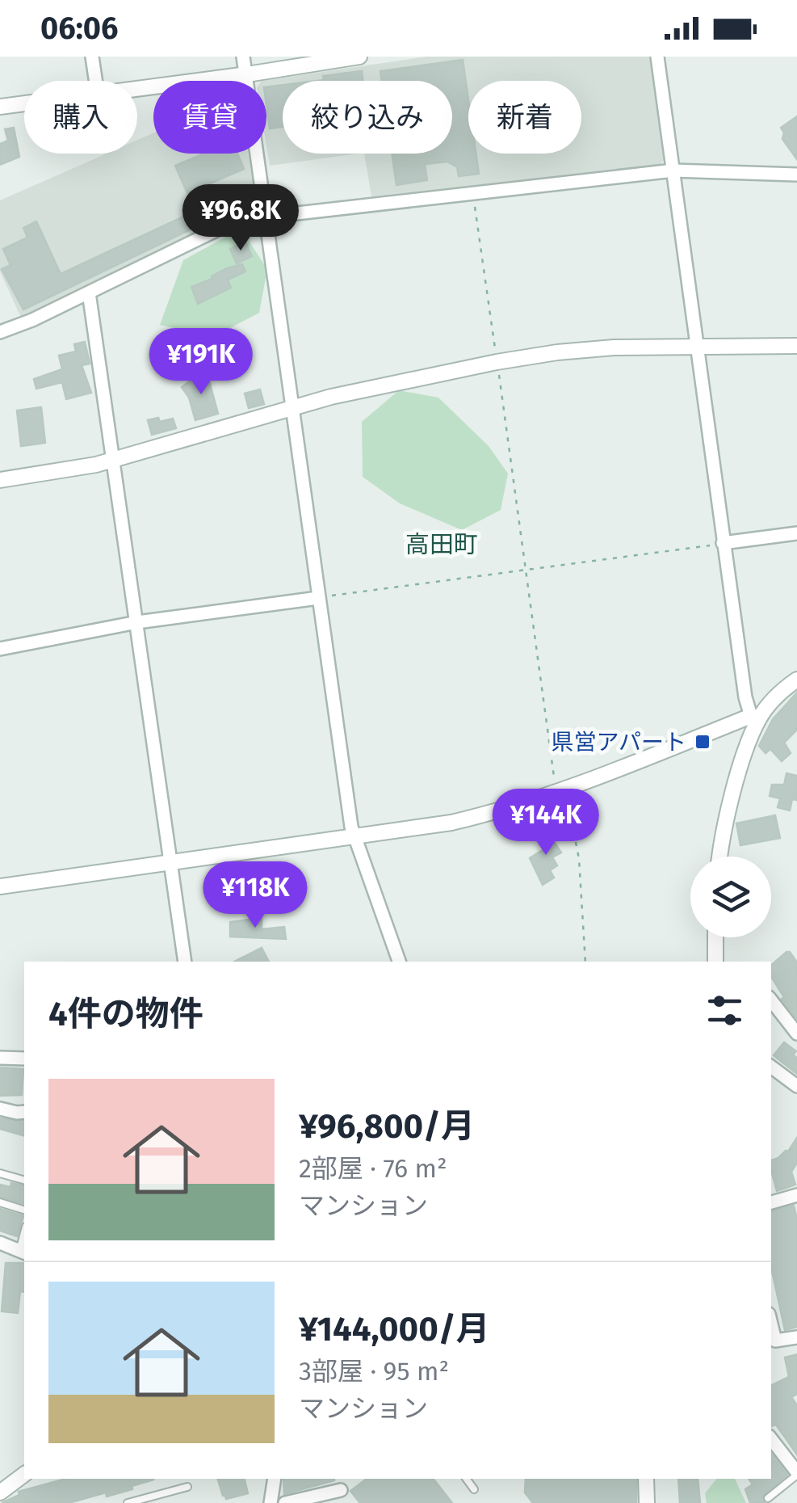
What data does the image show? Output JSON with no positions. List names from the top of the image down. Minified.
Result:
{"districts":["高田町"],"places":{"transit":["県営アパート"]},"page":{"status":"06:06","chip":["購入","賃貸","絞り込み","新着"],"price":["¥96.8K","¥191K","¥144K","¥118K"],"heading":"4件の物件","list":[{"name":"¥96,800/月","note":"2部屋 · 76 m² · マンション"},{"name":"¥144,000/月","note":"3部屋 · 95 m² · マンション"}]}}
